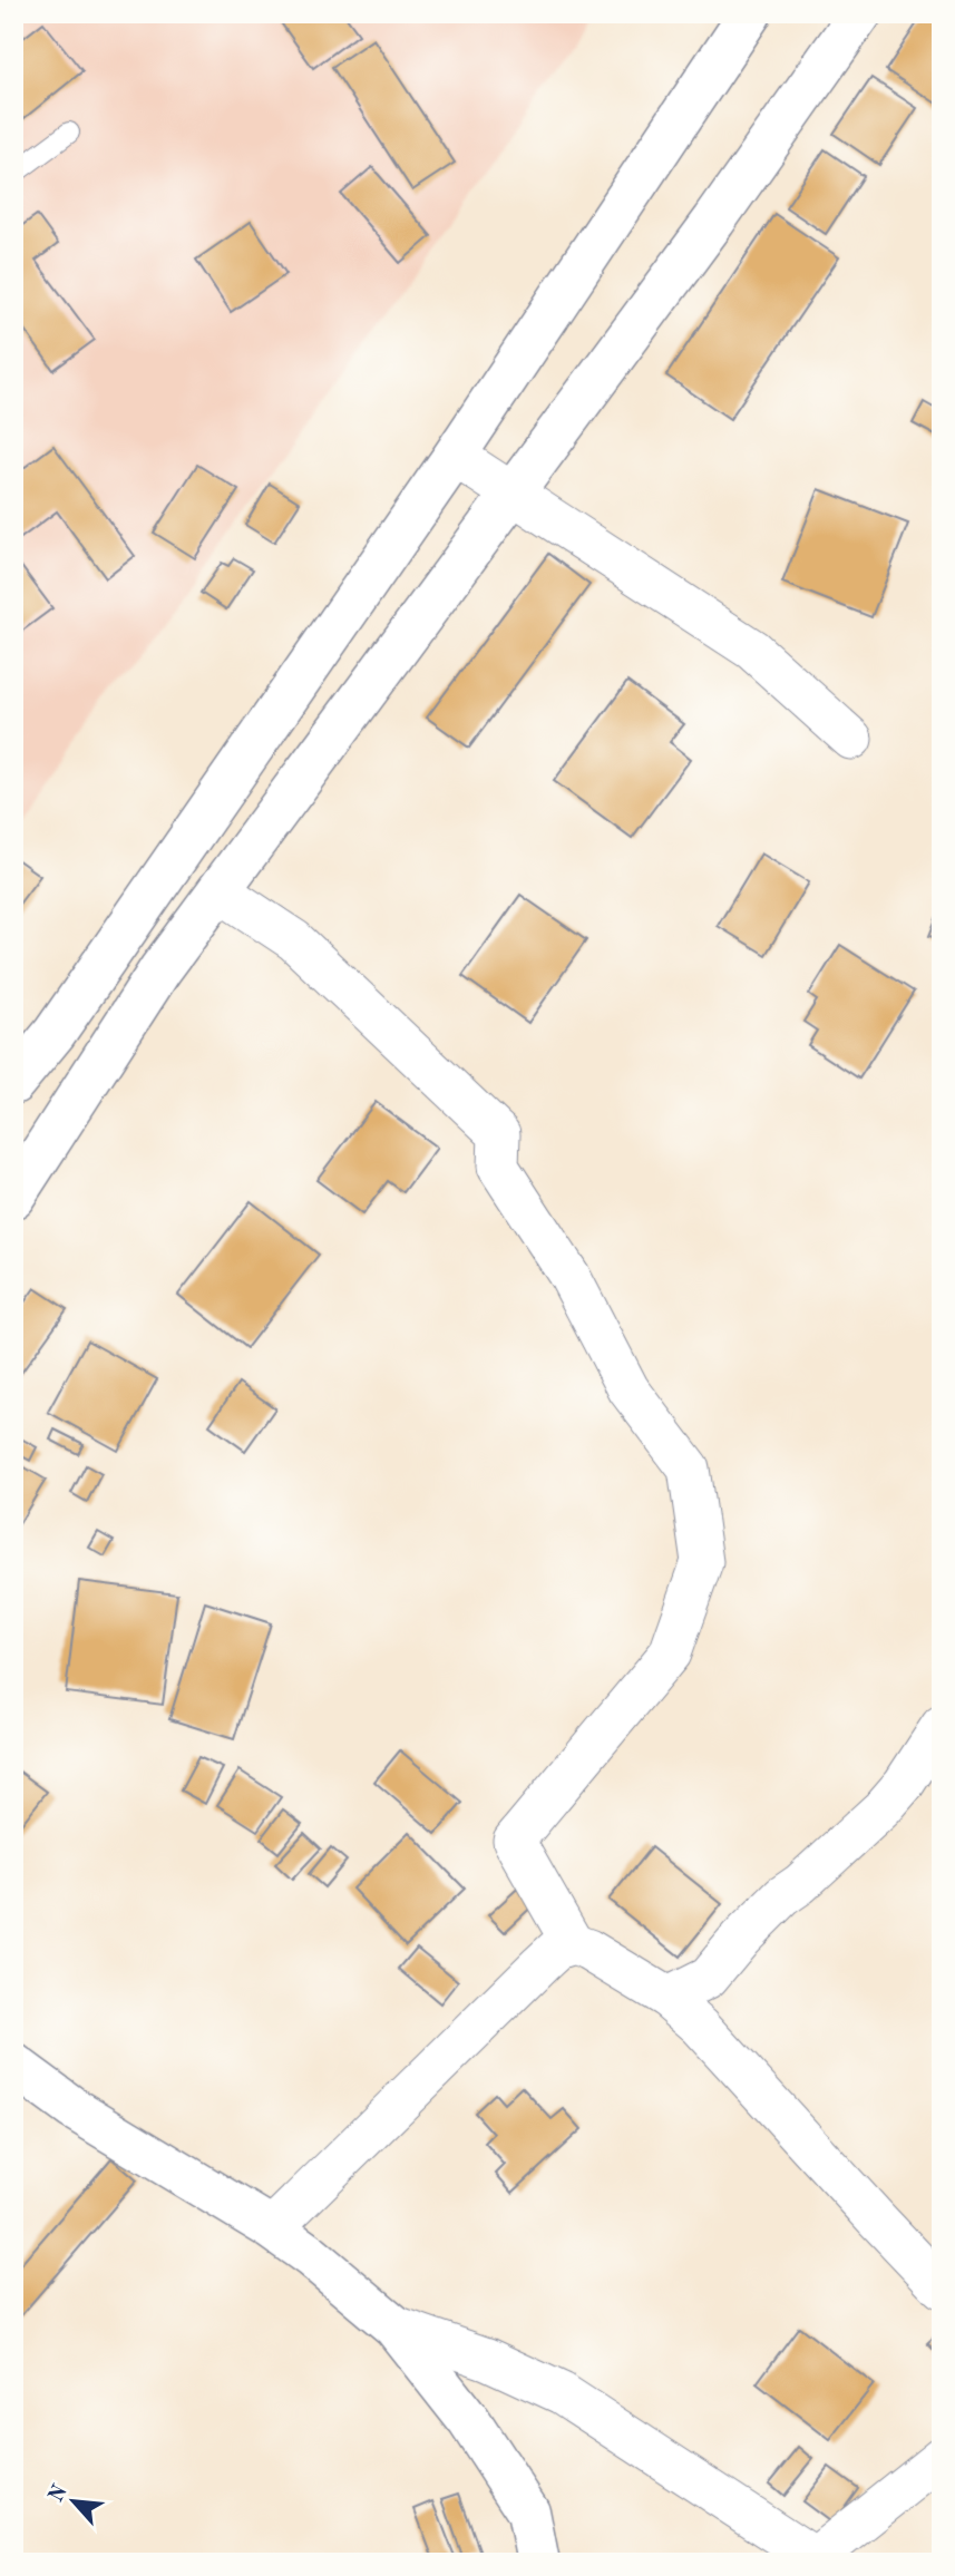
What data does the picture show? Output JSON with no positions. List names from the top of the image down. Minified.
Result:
{"north":"top left"}
